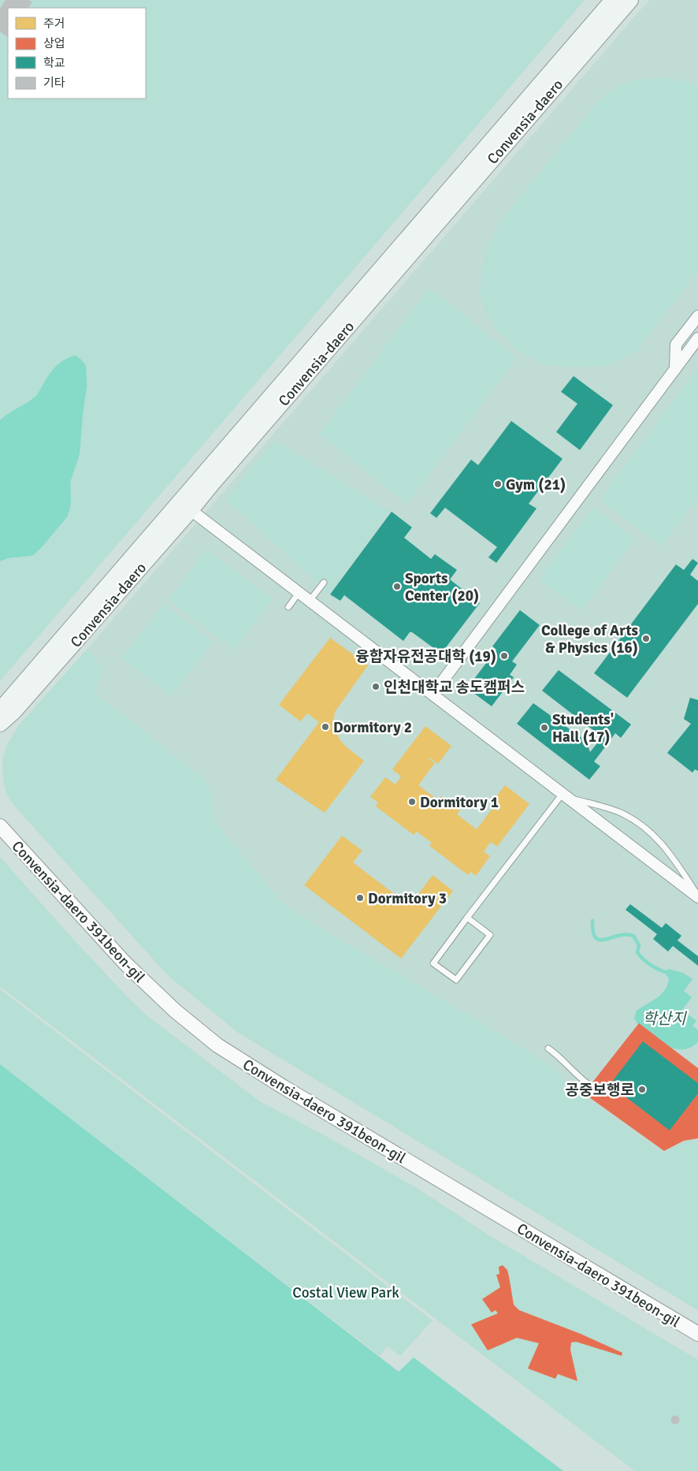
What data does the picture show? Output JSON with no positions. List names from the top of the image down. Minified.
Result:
{"streets":{"main road":["Convensia-daero"],"street":["Convensia-daero 391beon-gil"]},"water":["학산지"],"parks":["Costal View Park"],"places":["Gym (21)","Sports Center (20)","College of Arts & Physics (16)","융합자유전공대학 (19)","인천대학교 송도캠퍼스","Dormitory 2","Students' Hall (17)","Dormitory 1","Dormitory 3","공중보행로"],"legend":["주거","상업","학교","기타"]}
